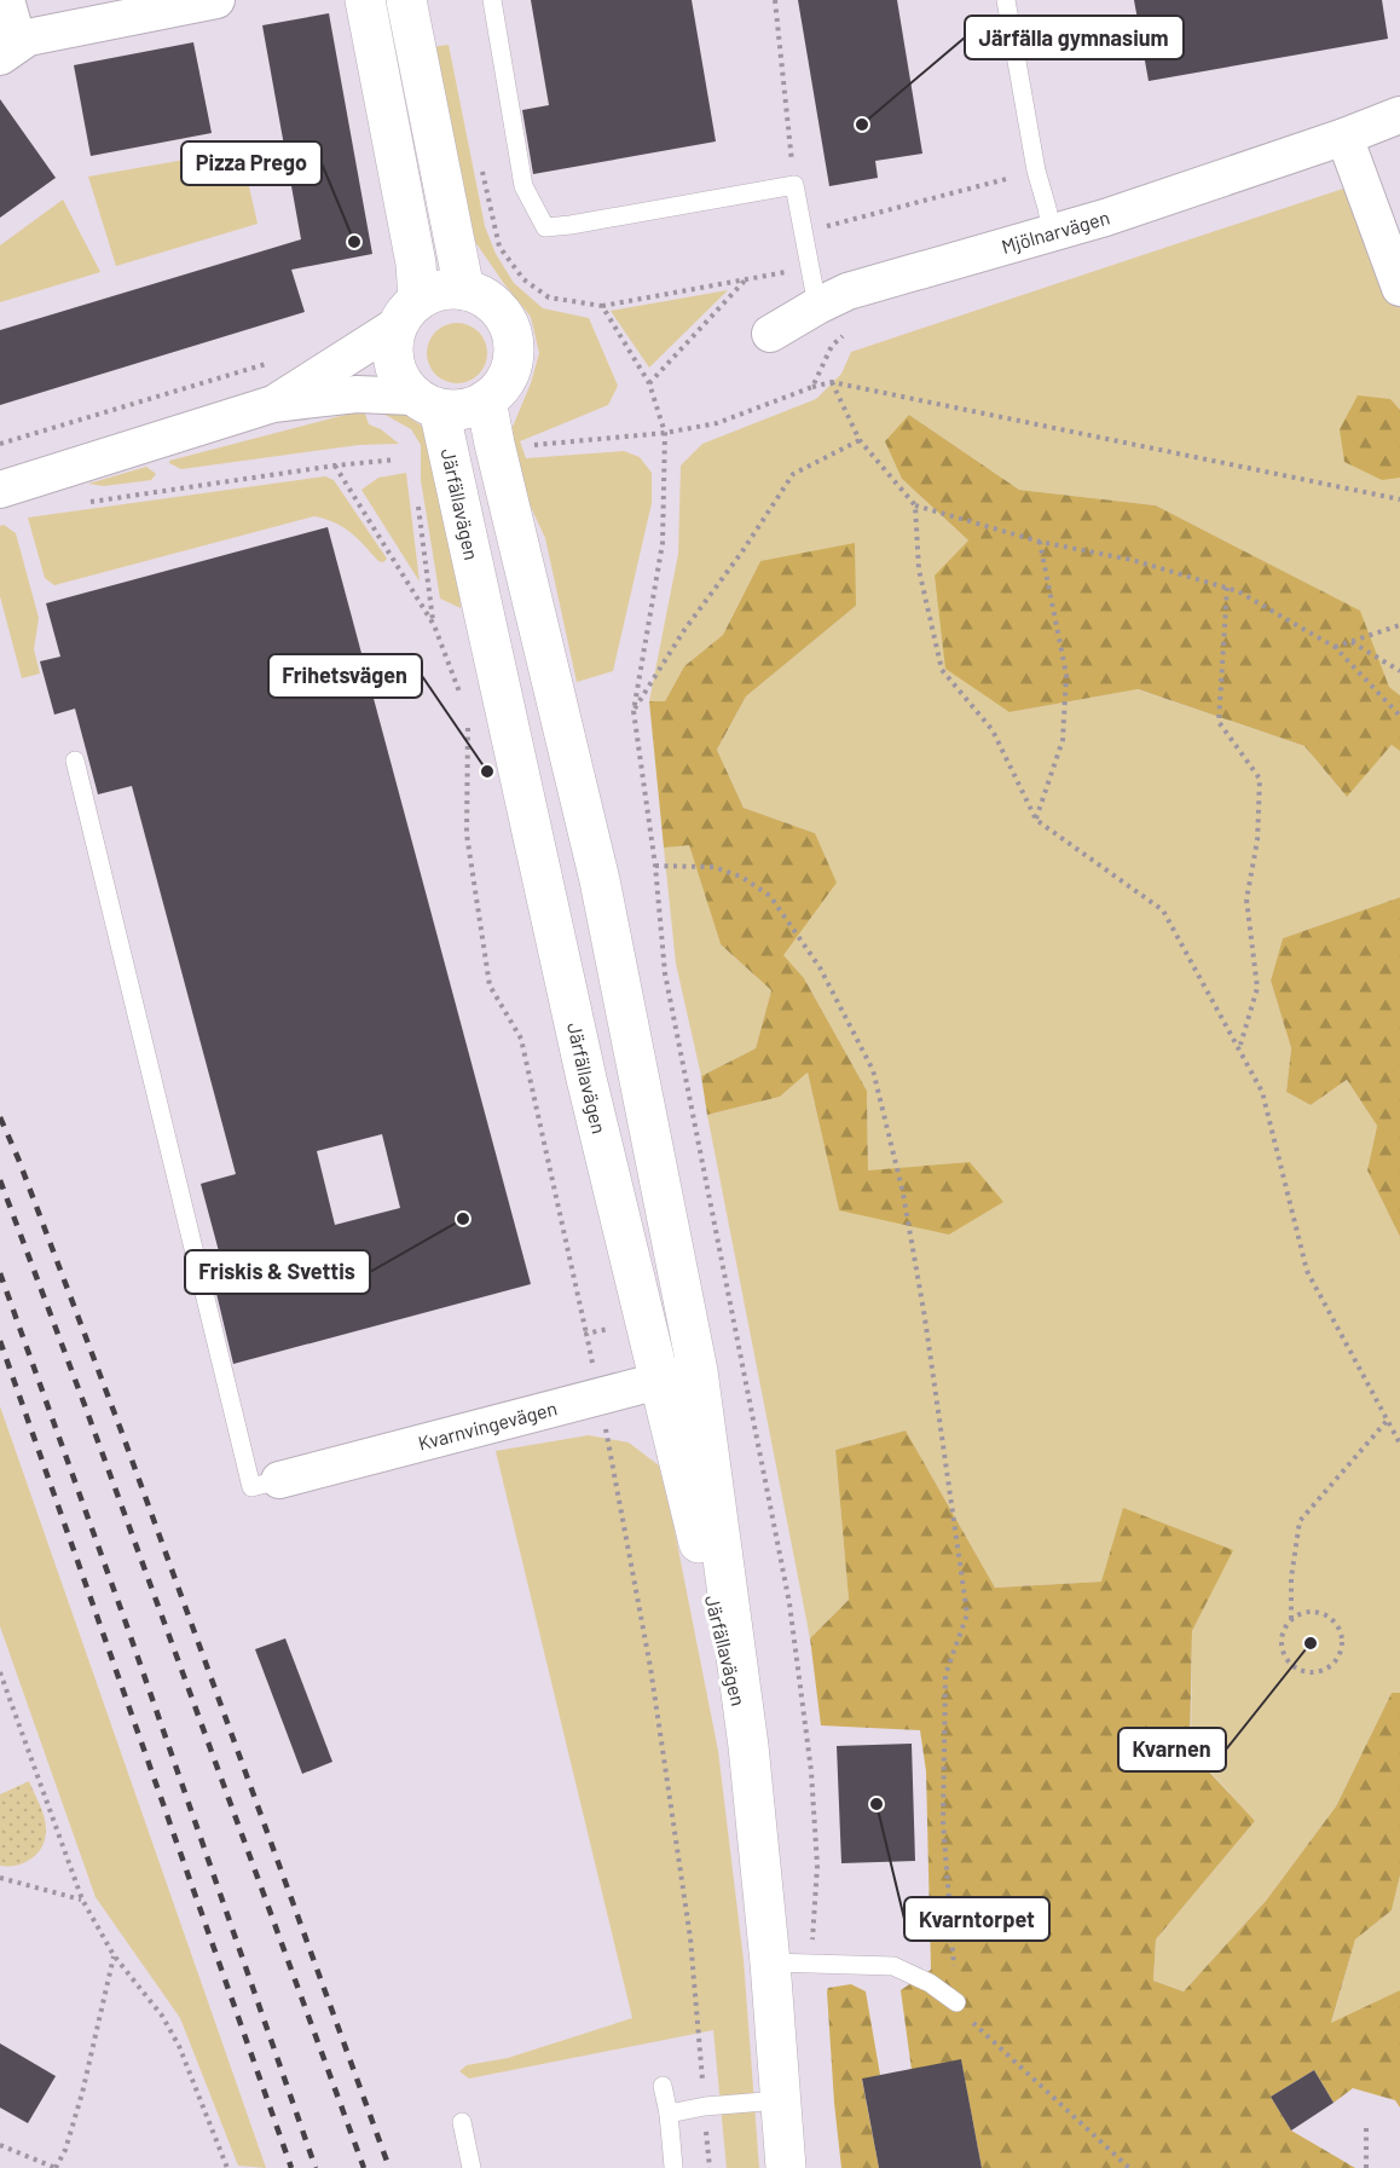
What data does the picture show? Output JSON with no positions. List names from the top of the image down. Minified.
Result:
{"streets":{"street":["Mjölnarvägen","Järfällavägen","Kvarnvingevägen"]},"crossings":[["Järfällavägen","Kvarnvingevägen"]],"places":["Järfälla gymnasium","Pizza Prego","Frihetsvägen","Friskis & Svettis","Kvarnen","Kvarntorpet"]}
